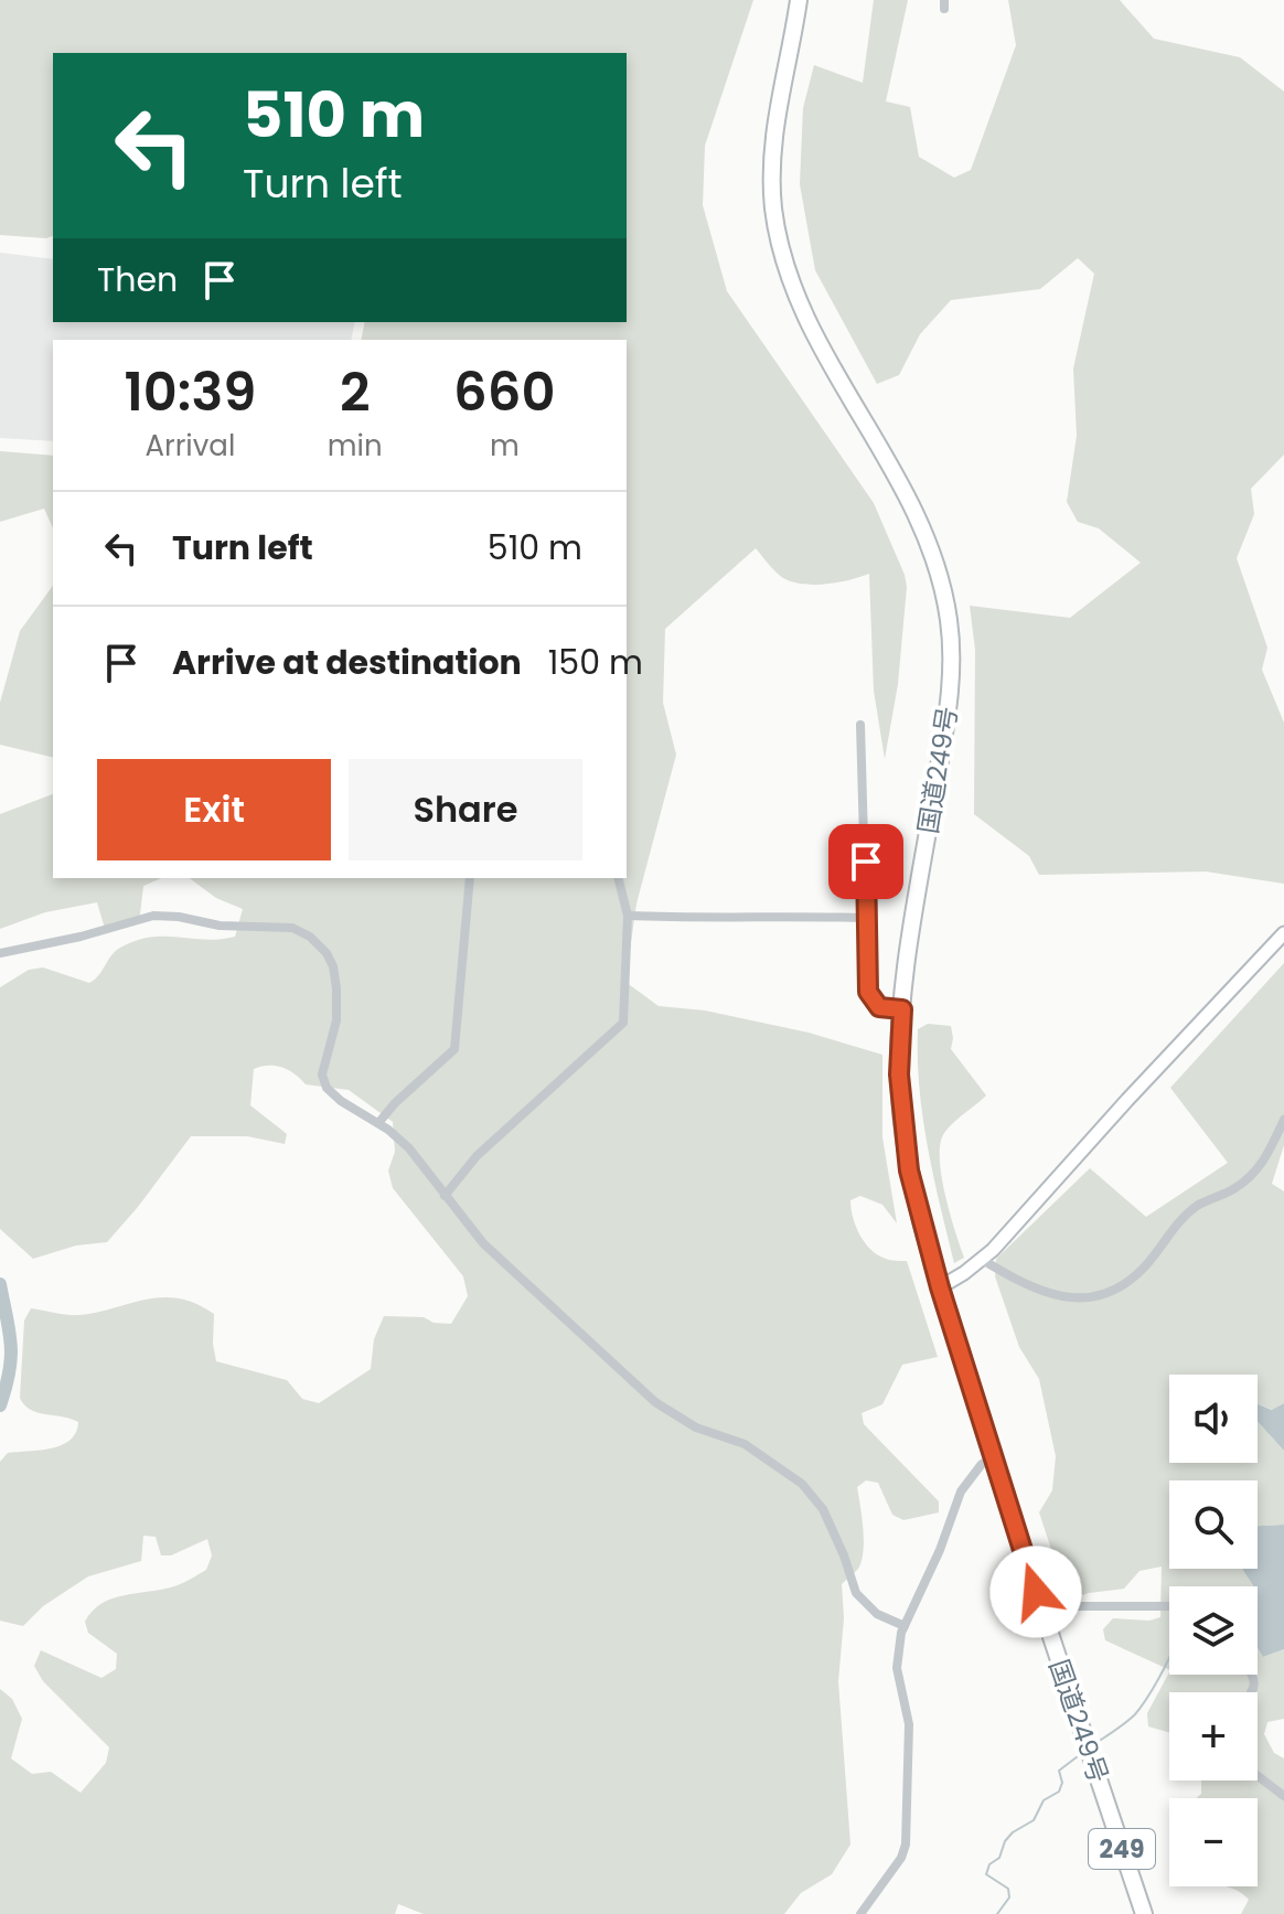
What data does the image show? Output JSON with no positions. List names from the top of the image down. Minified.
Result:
{"streets":{"highway":["国道249号","249"]},"page":{"turn":["510 m","Turn left"],"then":"Then","eta":["10:39","Arrival","2","min","660","m"],"list":[{"name":"Turn left","value":"510 m"},{"name":"Arrive at destination","value":"150 m"}],"buttons":["Exit","Share"],"map_buttons":["+","−"]}}
